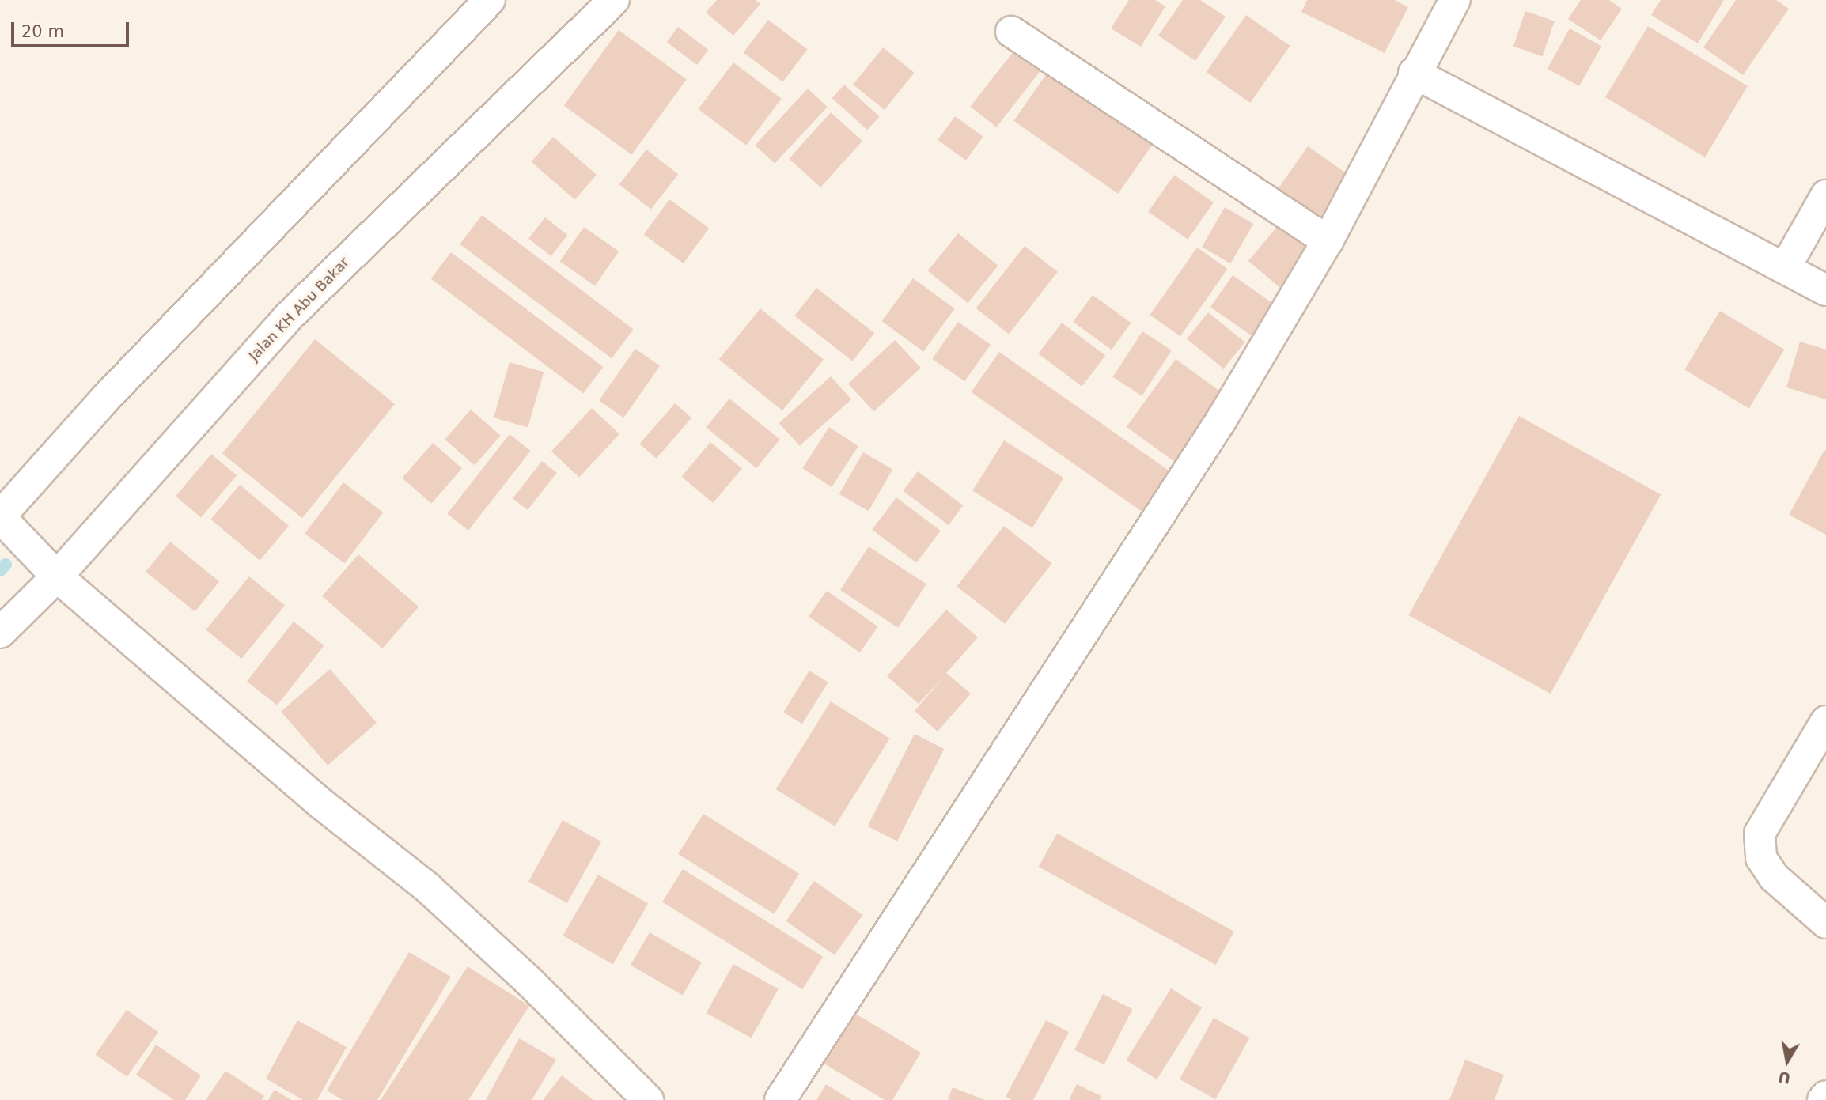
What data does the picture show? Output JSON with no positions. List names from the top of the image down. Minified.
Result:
{"streets":{"street":["Jalan KH Abu Bakar"]},"scale_bar":"20 m","north":"bottom"}
